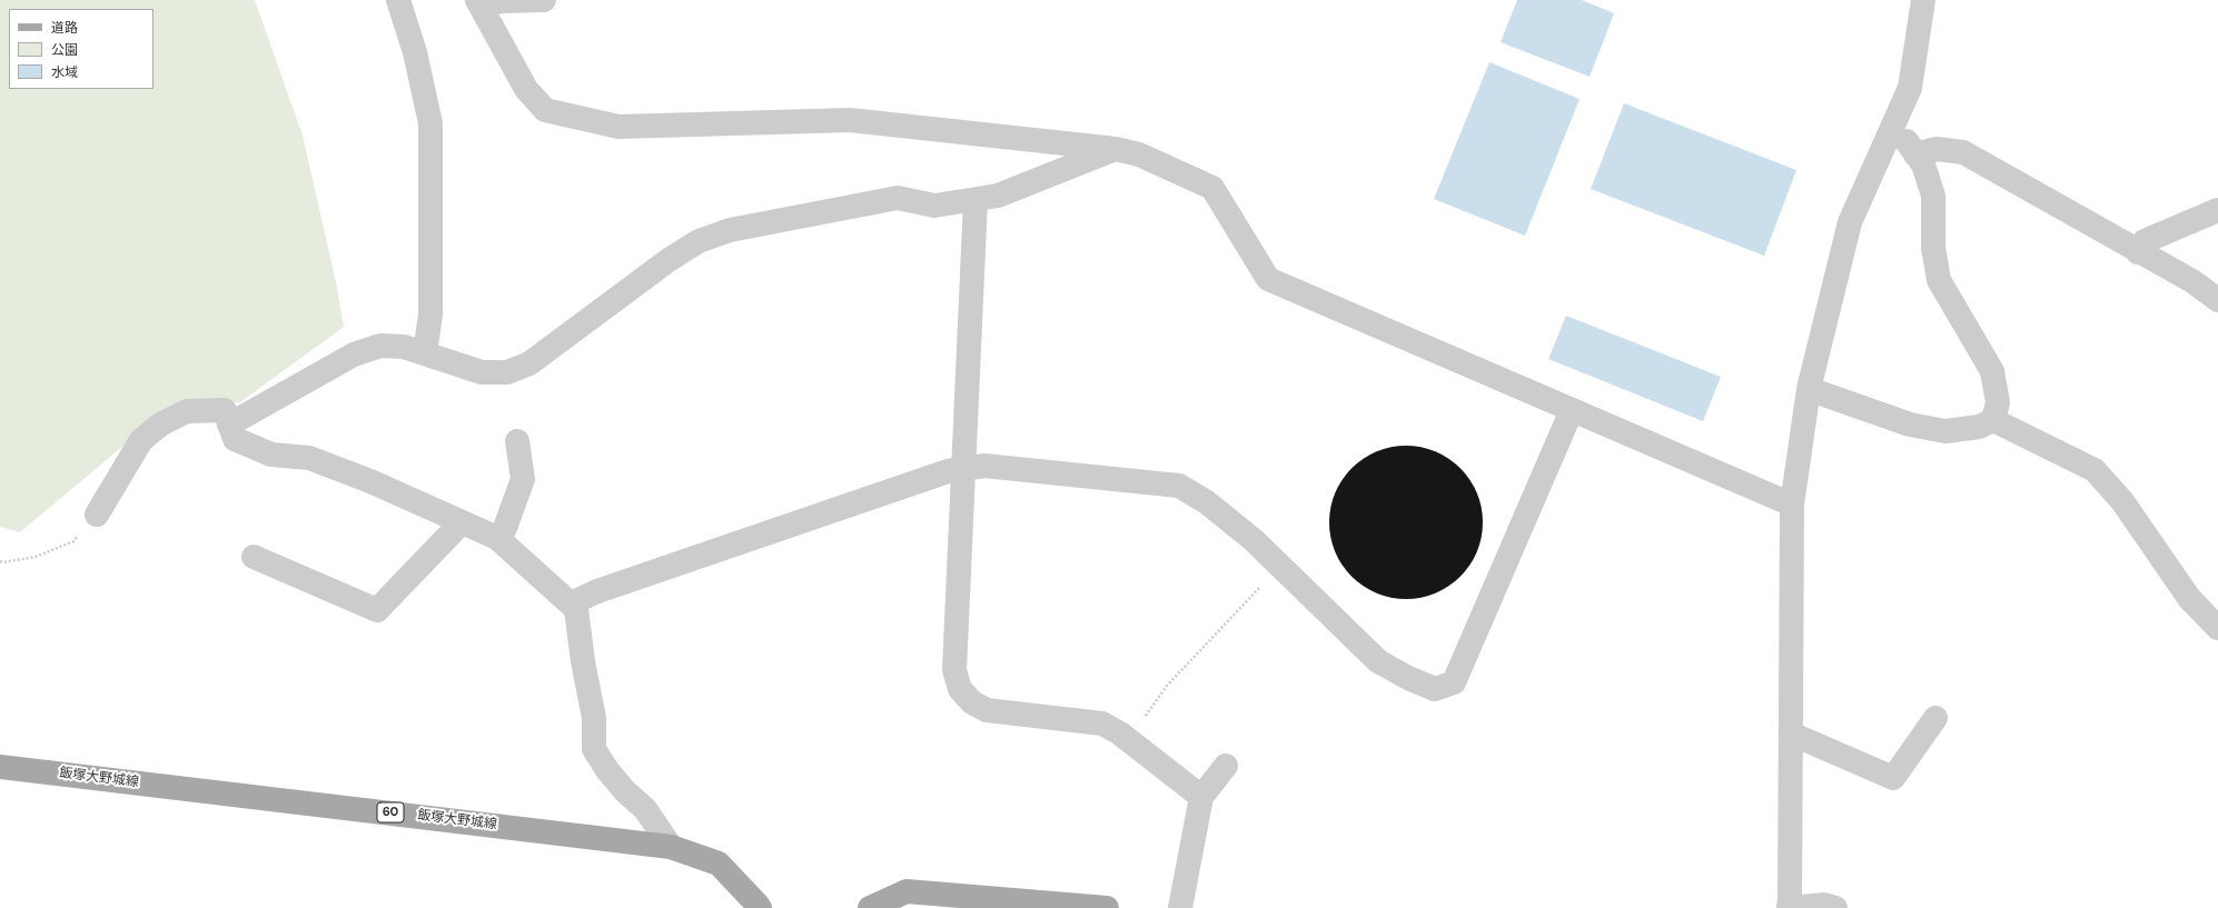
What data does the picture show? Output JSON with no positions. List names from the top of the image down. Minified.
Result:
{"streets":{"main road":["飯塚大野城線","60"]},"legend":["道路","公園","水域"]}
